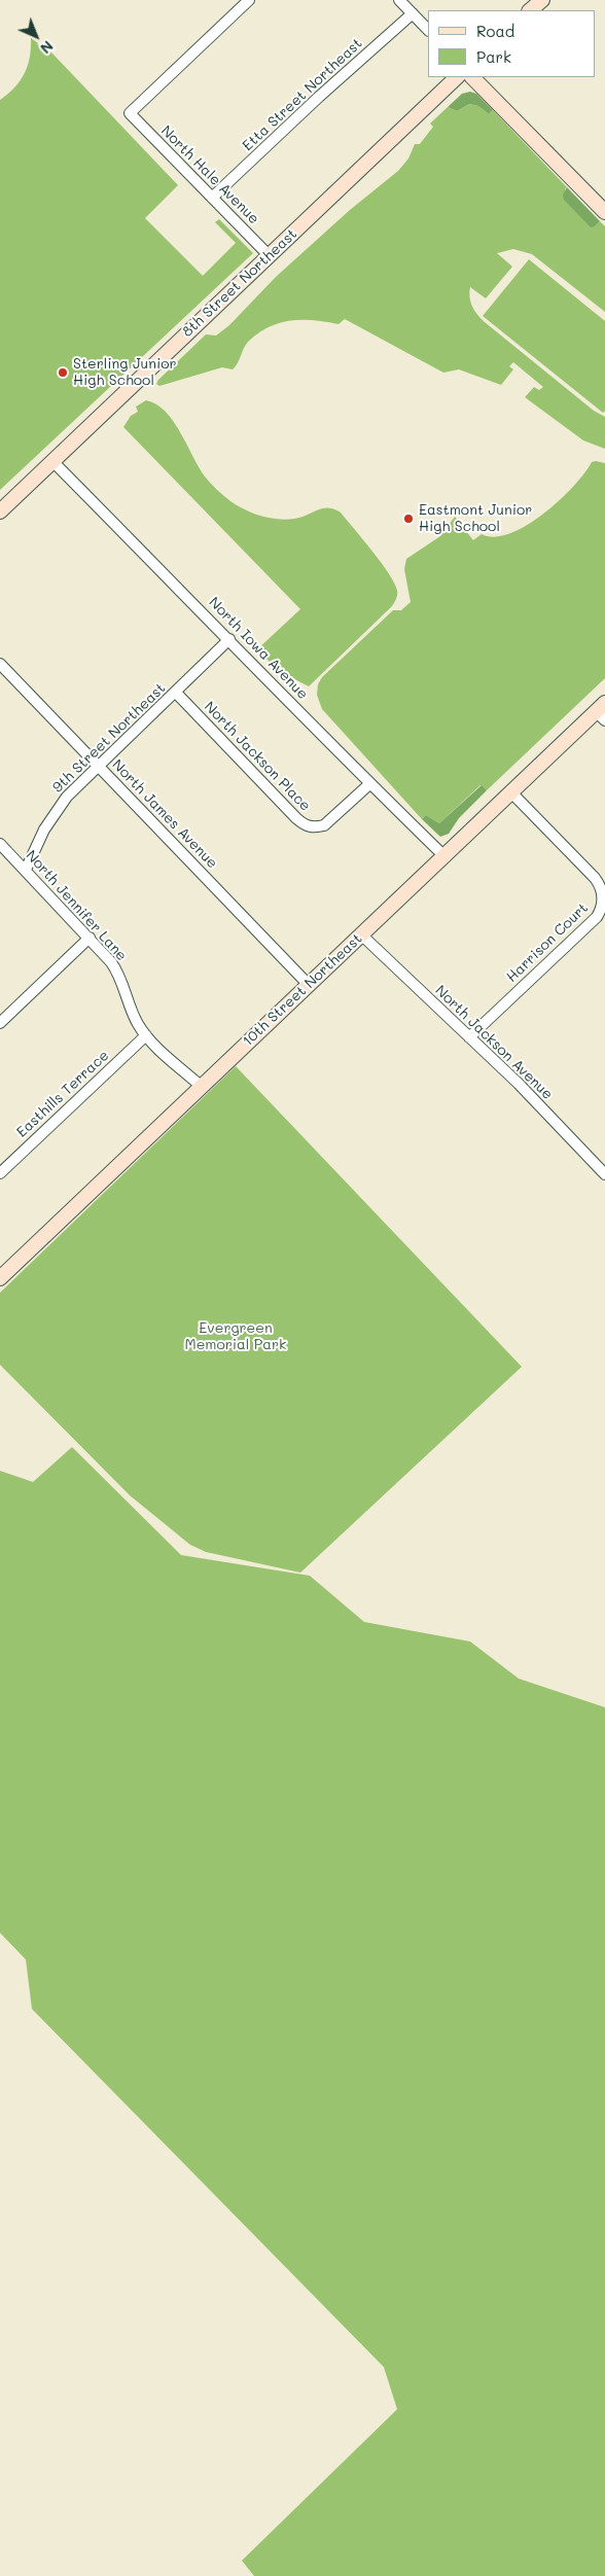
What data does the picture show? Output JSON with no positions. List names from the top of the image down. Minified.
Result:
{"streets":{"street":["Etta Street Northeast","North Hale Avenue","8th Street Northeast","North Iowa Avenue","9th Street Northeast","North Jackson Place","North James Avenue","North Jennifer Lane","Harrison Court","10th Street Northeast","North Jackson Avenue","Easthills Terrace"]},"crossings":[["Etta Street Northeast","North Hale Avenue"],["North Hale Avenue","8th Street Northeast"],["8th Street Northeast","North Iowa Avenue"],["North Iowa Avenue","9th Street Northeast"],["North Iowa Avenue","North Jackson Place"],["North Iowa Avenue","10th Street Northeast"],["9th Street Northeast","North Jackson Place"],["9th Street Northeast","North James Avenue"],["9th Street Northeast","North Jennifer Lane"],["North James Avenue","10th Street Northeast"],["North Jennifer Lane","10th Street Northeast"],["North Jennifer Lane","Easthills Terrace"],["Harrison Court","10th Street Northeast"],["Harrison Court","North Jackson Avenue"],["10th Street Northeast","North Jackson Avenue"]],"parks":["Evergreen Memorial Park"],"places":["Sterling Junior High School","Eastmont Junior High School"],"legend":["Road","Park"],"north":"bottom right"}
